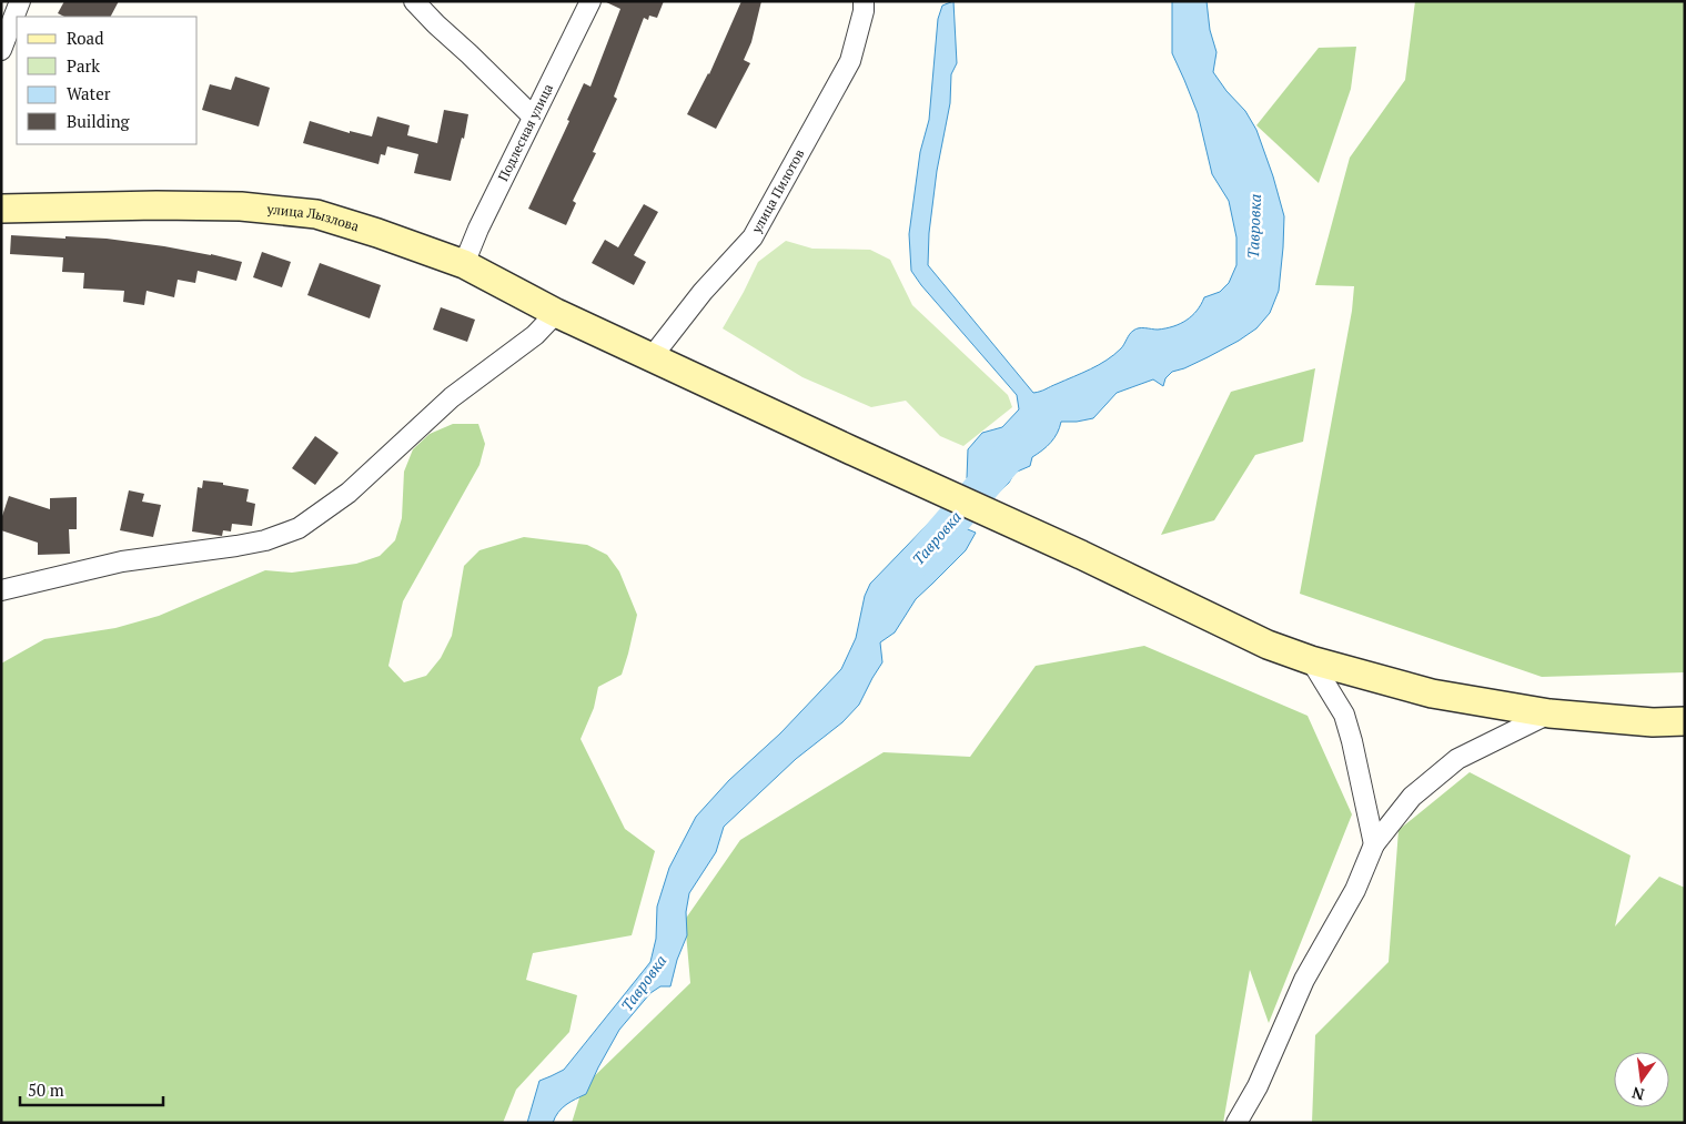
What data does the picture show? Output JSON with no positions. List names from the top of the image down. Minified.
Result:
{"streets":{"street":["Подлесная улица","улица Пилотов","улица Лызлова"]},"crossings":[["Подлесная улица","улица Лызлова"],["улица Пилотов","улица Лызлова"]],"water":["Тавровка"],"legend":["Road","Park","Water","Building"],"scale_bar":"50 m","north":"bottom"}
